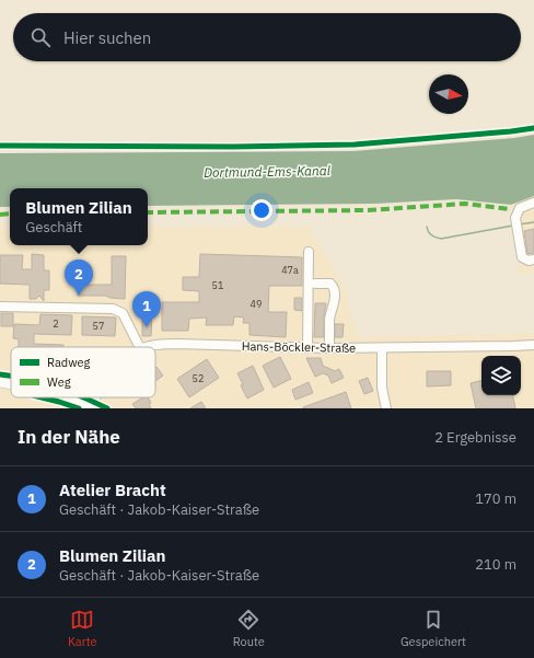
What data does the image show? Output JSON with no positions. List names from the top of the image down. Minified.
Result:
{"streets":{"street":["Hans-Böckler-Straße"]},"water":["Dortmund-Ems-Kanal"],"house_numbers":["47a","51","49","2","57","52"],"legend":["Radweg","Weg"],"north":"right","page":{"search":"Hier suchen","popup":["Blumen Zilian","Geschäft"],"pins":["2","1"],"heading":["In der Nähe","2 Ergebnisse"],"list":[{"mark":"1","name":"Atelier Bracht","note":"Geschäft · Jakob-Kaiser-Straße","value":"170 m"},{"mark":"2","name":"Blumen Zilian","note":"Geschäft · Jakob-Kaiser-Straße","value":"210 m"}],"nav":["Karte","Route","Gespeichert"]}}
